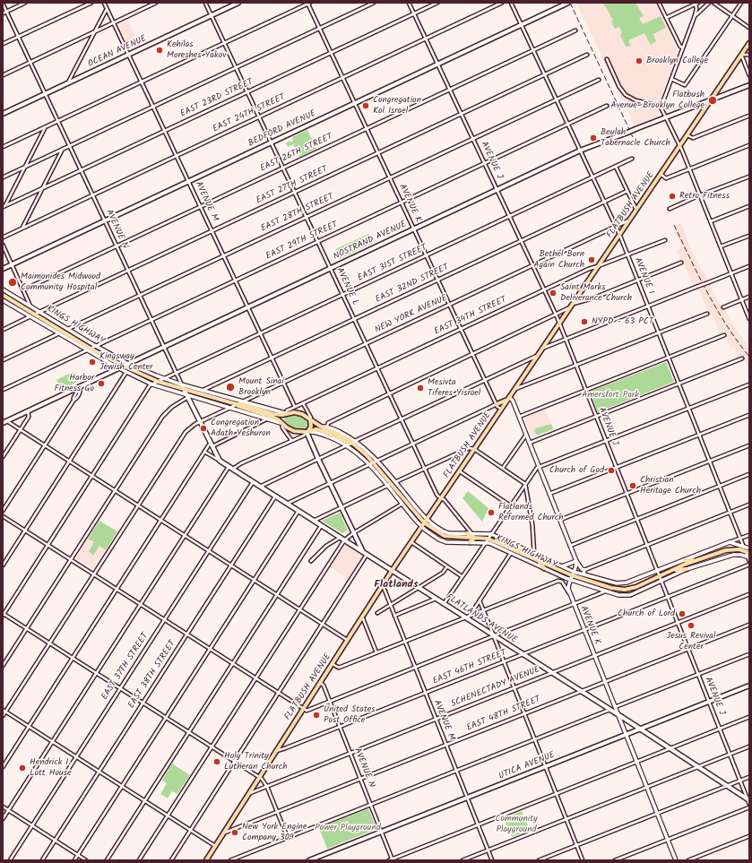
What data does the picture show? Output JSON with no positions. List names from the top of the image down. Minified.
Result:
{"streets":{"main road":["OCEAN AVENUE","BEDFORD AVENUE","FLATBUSH AVENUE","AVENUE N","NOSTRAND AVENUE","KINGS HIGHWAY","FLATLANDS AVENUE","UTICA AVENUE"],"street":["EAST 23RD STREET","EAST 24TH STREET","EAST 26TH STREET","AVENUE J","EAST 27TH STREET","AVENUE M","AVENUE K","EAST 28TH STREET","EAST 29TH STREET","EAST 31ST STREET","AVENUE I","EAST 32ND STREET","AVENUE L","NEW YORK AVENUE","EAST 34TH STREET","EAST 37TH STREET","EAST 46TH STREET","EAST 38TH STREET","SCHENECTADY AVENUE","EAST 48TH STREET"]},"crossings":[["OCEAN AVENUE","AVENUE M"],["OCEAN AVENUE","AVENUE N"],["OCEAN AVENUE","AVENUE L"],["EAST 23RD STREET","AVENUE J"],["EAST 23RD STREET","AVENUE M"],["EAST 23RD STREET","AVENUE K"],["EAST 23RD STREET","AVENUE N"],["EAST 23RD STREET","AVENUE L"],["EAST 24TH STREET","AVENUE J"],["EAST 24TH STREET","AVENUE M"],["EAST 24TH STREET","AVENUE K"],["EAST 24TH STREET","AVENUE N"],["EAST 24TH STREET","AVENUE L"],["BEDFORD AVENUE","AVENUE J"],["BEDFORD AVENUE","AVENUE M"],["BEDFORD AVENUE","AVENUE K"],["BEDFORD AVENUE","AVENUE N"],["BEDFORD AVENUE","AVENUE I"],["BEDFORD AVENUE","AVENUE L"],["EAST 26TH STREET","AVENUE J"],["EAST 26TH STREET","AVENUE M"],["EAST 26TH STREET","AVENUE K"],["EAST 26TH STREET","AVENUE N"],["EAST 26TH STREET","AVENUE I"],["EAST 26TH STREET","AVENUE L"],["AVENUE J","EAST 27TH STREET"],["AVENUE J","FLATBUSH AVENUE"],["AVENUE J","EAST 28TH STREET"],["AVENUE J","EAST 29TH STREET"],["AVENUE J","NOSTRAND AVENUE"],["AVENUE J","EAST 31ST STREET"],["AVENUE J","EAST 32ND STREET"],["AVENUE J","NEW YORK AVENUE"],["AVENUE J","EAST 34TH STREET"],["AVENUE J","KINGS HIGHWAY"],["AVENUE J","FLATLANDS AVENUE"],["AVENUE J","EAST 46TH STREET"],["AVENUE J","SCHENECTADY AVENUE"],["AVENUE J","EAST 48TH STREET"],["AVENUE J","UTICA AVENUE"],["EAST 27TH STREET","AVENUE M"],["EAST 27TH STREET","AVENUE K"],["EAST 27TH STREET","AVENUE N"],["EAST 27TH STREET","AVENUE I"],["EAST 27TH STREET","AVENUE L"],["EAST 27TH STREET","KINGS HIGHWAY"],["AVENUE M","FLATBUSH AVENUE"],["AVENUE M","EAST 28TH STREET"],["AVENUE M","EAST 29TH STREET"],["AVENUE M","NOSTRAND AVENUE"],["AVENUE M","EAST 31ST STREET"],["AVENUE M","EAST 32ND STREET"],["AVENUE M","NEW YORK AVENUE"],["AVENUE M","EAST 34TH STREET"],["AVENUE M","EAST 46TH STREET"],["AVENUE M","SCHENECTADY AVENUE"],["AVENUE M","EAST 48TH STREET"],["AVENUE M","UTICA AVENUE"],["AVENUE K","FLATBUSH AVENUE"],["AVENUE K","EAST 28TH STREET"],["AVENUE K","EAST 29TH STREET"],["AVENUE K","NOSTRAND AVENUE"],["AVENUE K","EAST 31ST STREET"],["AVENUE K","EAST 32ND STREET"],["AVENUE K","NEW YORK AVENUE"],["AVENUE K","EAST 34TH STREET"],["AVENUE K","KINGS HIGHWAY"],["AVENUE K","FLATLANDS AVENUE"],["AVENUE K","EAST 46TH STREET"],["AVENUE K","SCHENECTADY AVENUE"],["AVENUE K","EAST 48TH STREET"],["AVENUE K","UTICA AVENUE"],["FLATBUSH AVENUE","AVENUE N"],["FLATBUSH AVENUE","NOSTRAND AVENUE"],["FLATBUSH AVENUE","AVENUE I"],["FLATBUSH AVENUE","AVENUE L"],["FLATBUSH AVENUE","NEW YORK AVENUE"],["FLATBUSH AVENUE","EAST 34TH STREET"],["FLATBUSH AVENUE","KINGS HIGHWAY"],["FLATBUSH AVENUE","FLATLANDS AVENUE"],["FLATBUSH AVENUE","EAST 46TH STREET"],["FLATBUSH AVENUE","SCHENECTADY AVENUE"],["FLATBUSH AVENUE","EAST 48TH STREET"],["EAST 28TH STREET","AVENUE N"],["EAST 28TH STREET","AVENUE I"],["EAST 28TH STREET","AVENUE L"],["EAST 28TH STREET","KINGS HIGHWAY"],["AVENUE N","EAST 29TH STREET"],["AVENUE N","NOSTRAND AVENUE"],["AVENUE N","EAST 31ST STREET"],["AVENUE N","NEW YORK AVENUE"],["AVENUE N","KINGS HIGHWAY"],["AVENUE N","FLATLANDS AVENUE"],["AVENUE N","EAST 46TH STREET"],["AVENUE N","SCHENECTADY AVENUE"],["AVENUE N","EAST 48TH STREET"],["AVENUE N","UTICA AVENUE"],["EAST 29TH STREET","AVENUE I"],["EAST 29TH STREET","AVENUE L"],["EAST 29TH STREET","KINGS HIGHWAY"],["NOSTRAND AVENUE","AVENUE I"],["NOSTRAND AVENUE","AVENUE L"],["NOSTRAND AVENUE","KINGS HIGHWAY"],["EAST 31ST STREET","AVENUE I"],["EAST 31ST STREET","AVENUE L"],["EAST 31ST STREET","KINGS HIGHWAY"],["AVENUE I","EAST 32ND STREET"],["AVENUE I","NEW YORK AVENUE"],["AVENUE I","EAST 34TH STREET"],["AVENUE I","KINGS HIGHWAY"],["EAST 32ND STREET","AVENUE L"],["EAST 32ND STREET","KINGS HIGHWAY"],["AVENUE L","NEW YORK AVENUE"],["AVENUE L","EAST 34TH STREET"],["AVENUE L","KINGS HIGHWAY"],["NEW YORK AVENUE","KINGS HIGHWAY"],["EAST 34TH STREET","KINGS HIGHWAY"],["FLATLANDS AVENUE","EAST 37TH STREET"],["FLATLANDS AVENUE","EAST 46TH STREET"],["FLATLANDS AVENUE","EAST 38TH STREET"],["FLATLANDS AVENUE","SCHENECTADY AVENUE"],["FLATLANDS AVENUE","EAST 48TH STREET"],["FLATLANDS AVENUE","UTICA AVENUE"]],"districts":["Flatlands"],"parks":["Amersfort Park","Community Playground","Power Playground"],"places":["Kehilas Moreshes Yakov","Brooklyn College","Flatbush Avenue–Brooklyn College","Congregation Kol Israel","Beulah Tabernacle Church","Retro Fitness","Bethel Born Again Church","Maimonides Midwood Community Hospital","Saint Marks Deliverance Church","NYPD - 63 PCT","Kingsway Jewish Center","Harbor Fitness Go","Mount Sinai Brooklyn","Mesivta Tiferes Yisroel","Congregation Adath Yeshuron","Church of God","Christian Heritage Church","Flatlands Reformed Church","Church of Lord","Jesus Revival Center","United States Post Office","Holy Trinity Lutheran Church","Hendrick I. Lott House","New York Engine Company 309"]}
